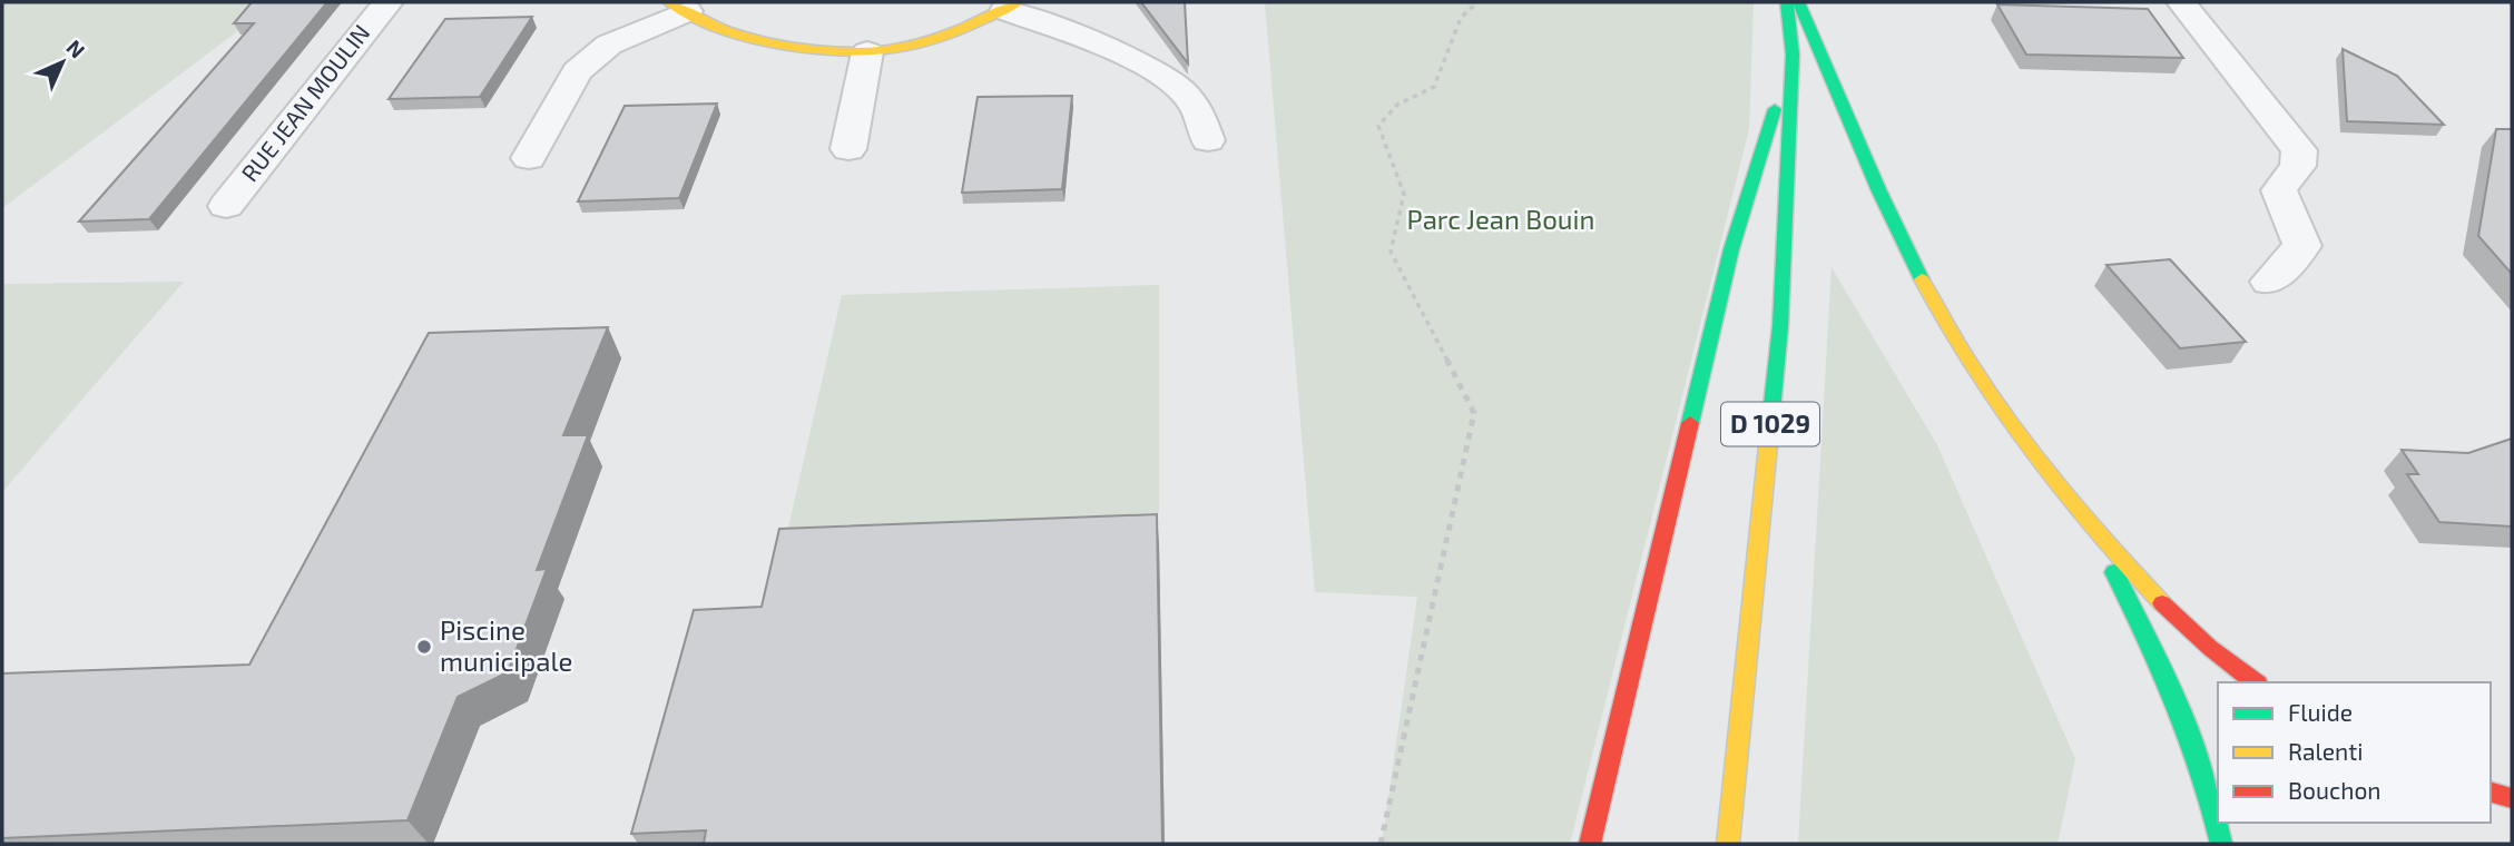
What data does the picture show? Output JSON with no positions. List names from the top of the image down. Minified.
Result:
{"streets":{"main road":["D 1029"],"street":["RUE JEAN MOULIN"]},"parks":["Parc Jean Bouin"],"places":["Piscine municipale"],"legend":["Fluide","Ralenti","Bouchon"],"north":"top right"}
